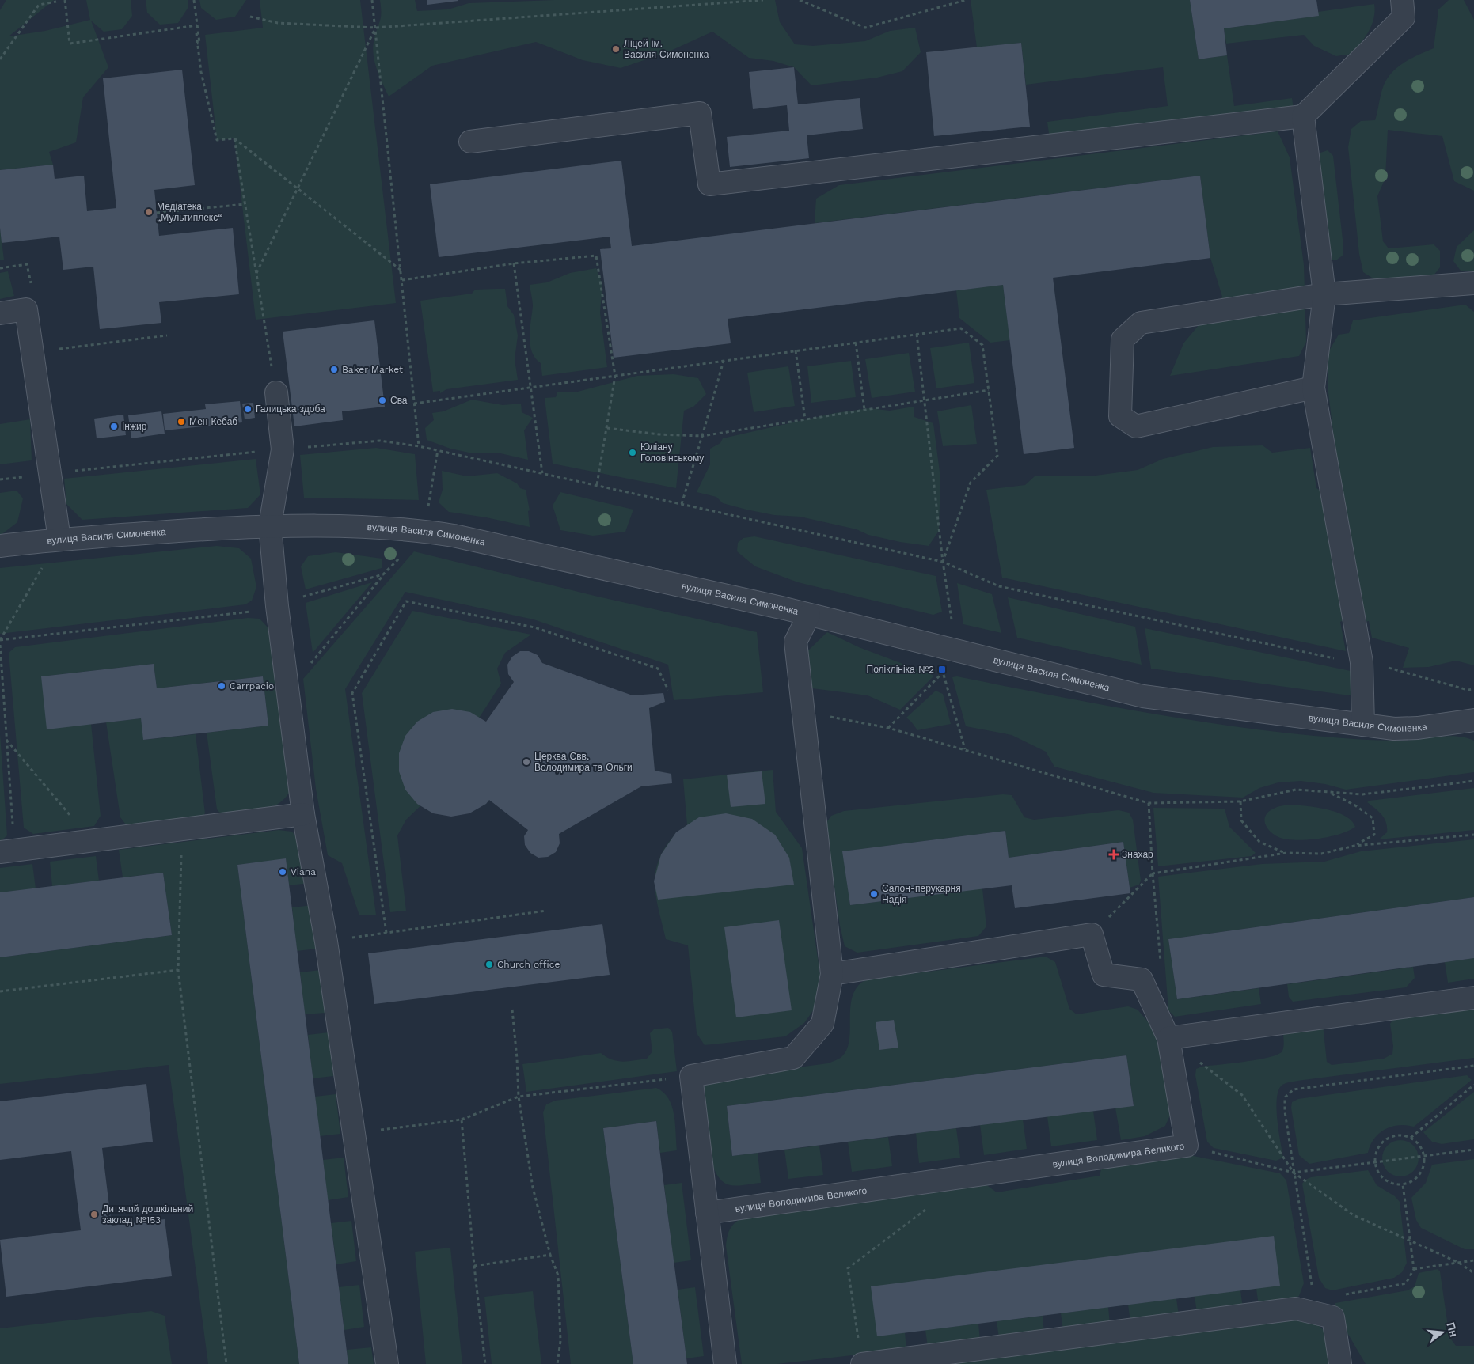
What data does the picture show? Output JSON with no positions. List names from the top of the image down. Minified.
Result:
{"streets":{"street":["вулиця Василя Симоненка","вулиця Володимира Великого"]},"places":{"other":["Ліцей ім. Василя Симоненка","Медіатека „Мультиплекс“","Baker Market","Єва","Галицька здоба","Мен Кебаб","Інжир","Юліану Головінському","Carrpacio","Церква Свв. Володимира та Ольги","Viana","Салон-перукарня Надія","Church office","Дитячий дошкільний заклад №153"],"transit":["Поліклініка №2"],"health":["Знахар"]},"north":"right"}
